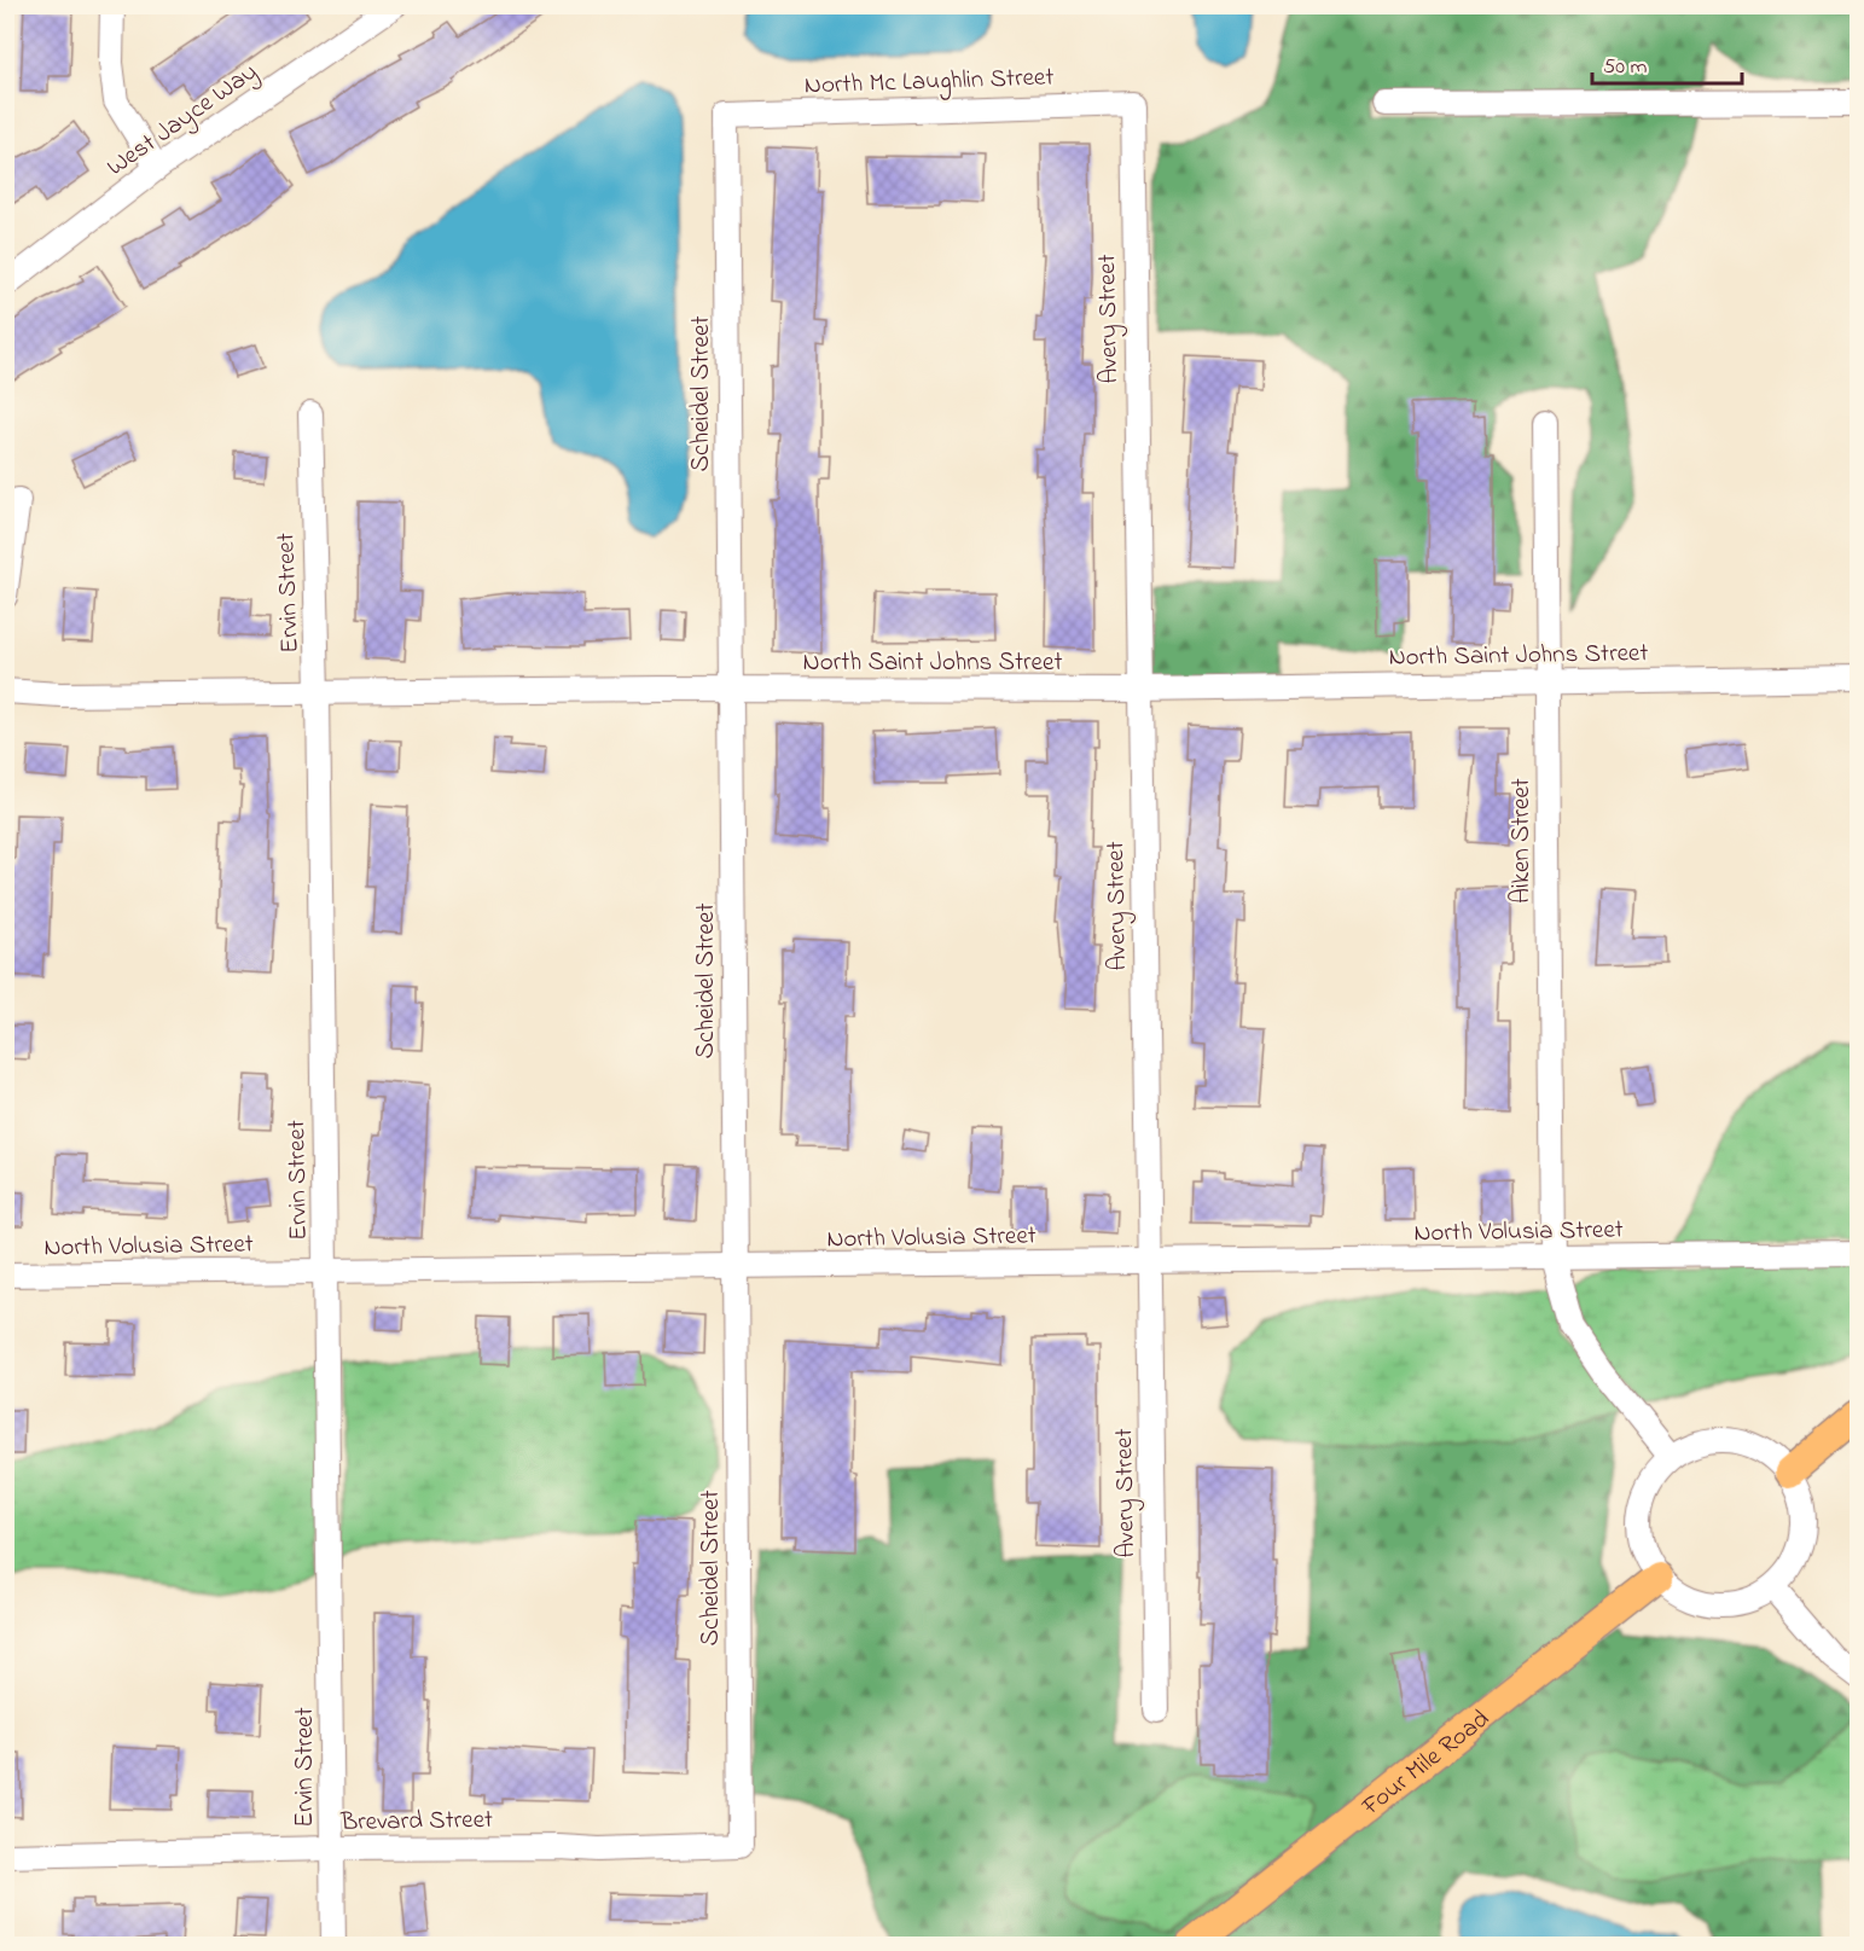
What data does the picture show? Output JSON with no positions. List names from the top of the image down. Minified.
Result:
{"streets":{"main road":["Four Mile Road"],"street":["North Mc Laughlin Street","West Jayce Way","Avery Street","Scheidel Street","Ervin Street","North Saint Johns Street","Aiken Street","North Volusia Street","Brevard Street"]},"crossings":[["North Mc Laughlin Street","Avery Street"],["North Mc Laughlin Street","Scheidel Street"],["Avery Street","North Saint Johns Street"],["Avery Street","North Volusia Street"],["Scheidel Street","North Saint Johns Street"],["Scheidel Street","North Volusia Street"],["Scheidel Street","Brevard Street"],["Ervin Street","North Saint Johns Street"],["Ervin Street","North Volusia Street"],["Ervin Street","Brevard Street"],["North Saint Johns Street","Aiken Street"],["Aiken Street","North Volusia Street"],["Aiken Street","Four Mile Road"]],"scale_bar":"50 m"}
